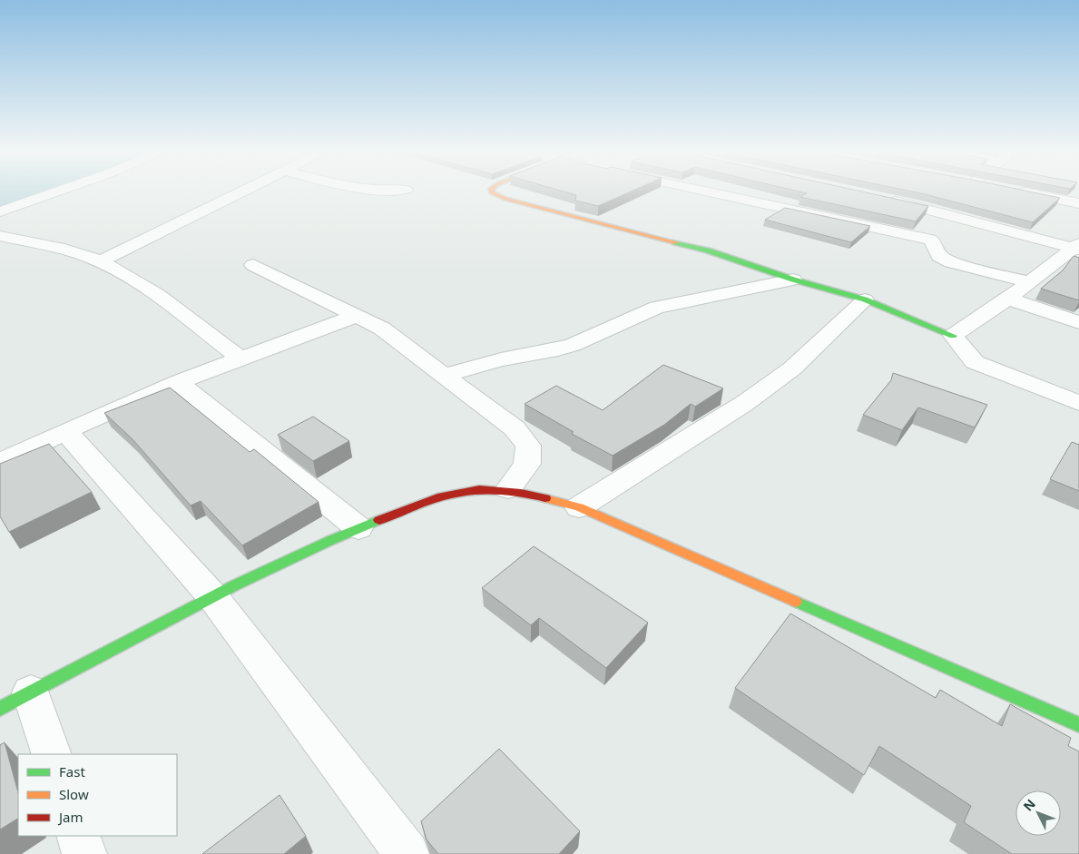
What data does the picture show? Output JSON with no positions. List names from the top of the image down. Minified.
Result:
{"legend":["Fast","Slow","Jam"],"north":"top left"}
